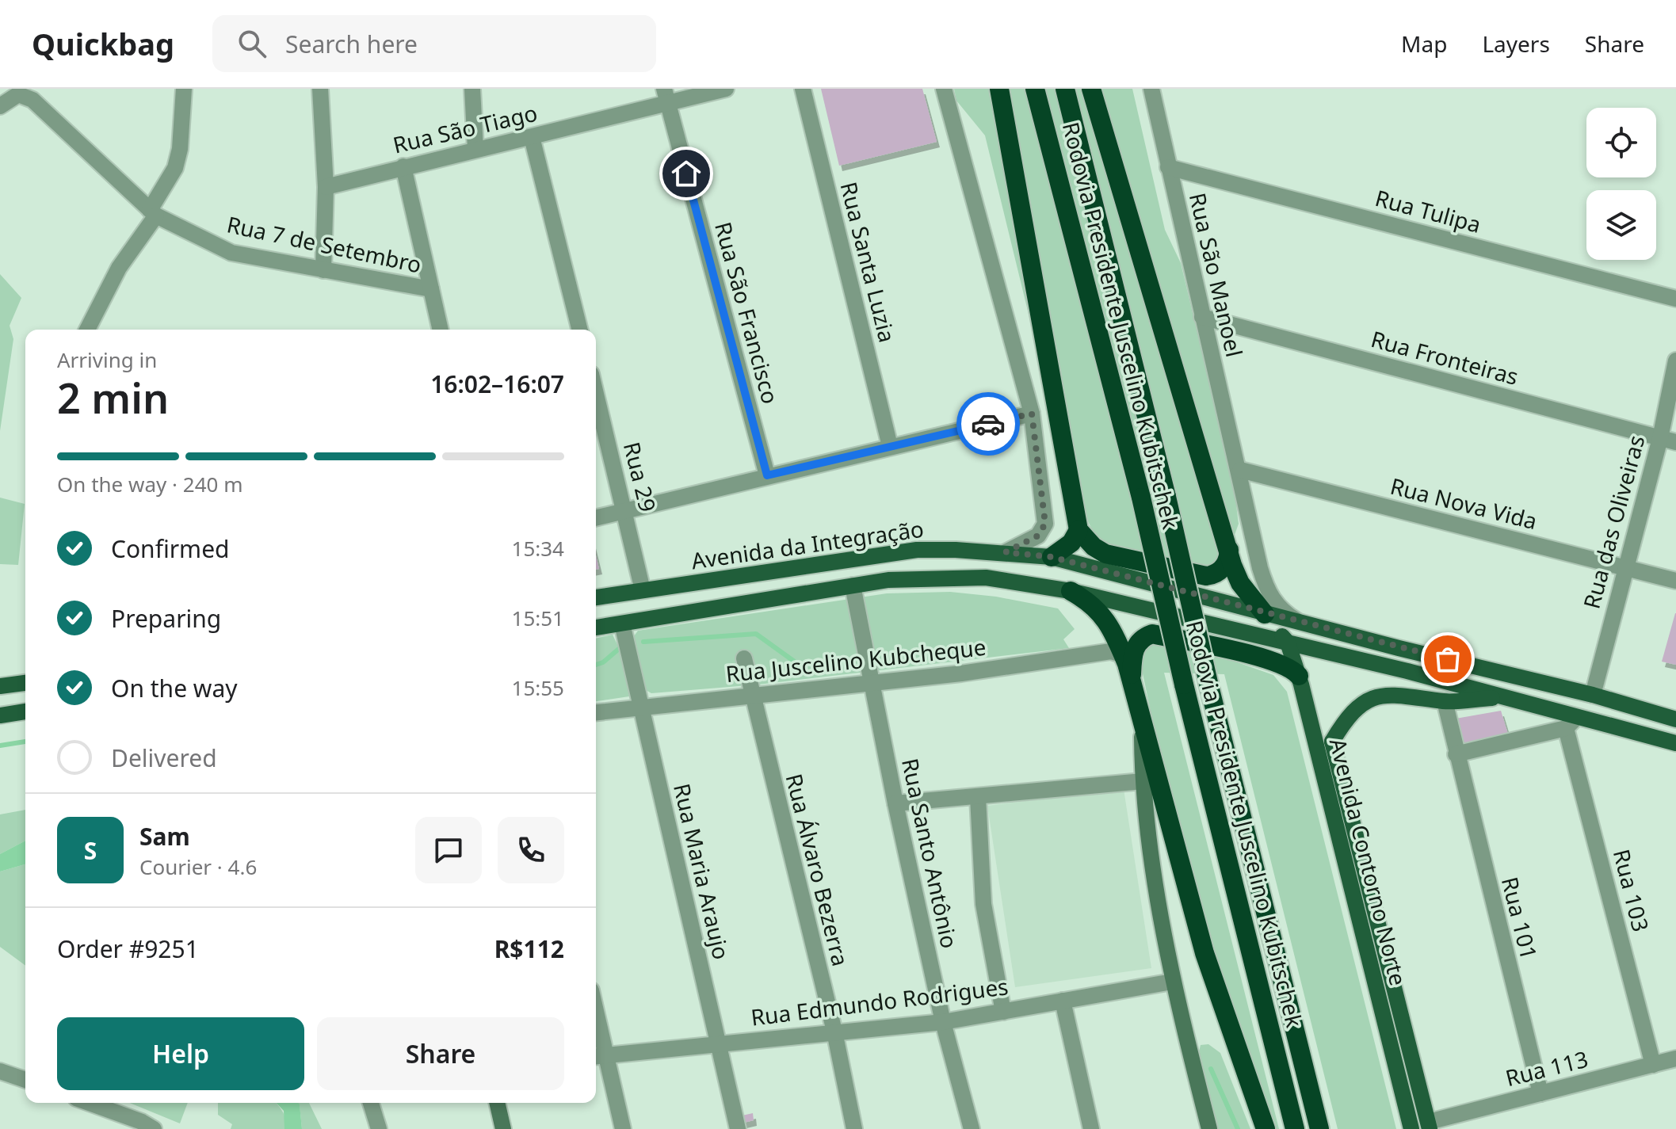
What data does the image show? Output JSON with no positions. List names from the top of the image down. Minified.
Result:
{"streets":{"highway":["Rodovia Presidente Juscelino Kubitschek"],"main road":["Avenida da Integração","Avenida Contorno Norte"],"street":["Rua São Tiago","Rua Tulipa","Rua 7 de Setembro","Rua Santa Luzia","Rua São Manoel","Rua São Francisco","Rua Fronteiras","Rua 29","Rua Nova Vida","Rua das Oliveiras","Rua Juscelino Kubcheque","Rua Santo Antônio","Rua Álvaro Bezerra","Rua Maria Araujo","Rua 103","Rua 101","Rua Edmundo Rodrigues","Rua 113"]},"crossings":[["Rua São Tiago","Rua São Francisco"],["Rua Tulipa","Rua São Manoel"],["Rua São Manoel","Rua Fronteiras"],["Rua São Manoel","Rua Nova Vida"],["Rua São Manoel","Avenida da Integração"],["Rua Fronteiras","Rua das Oliveiras"],["Rua 29","Avenida da Integração"],["Rua Nova Vida","Rua das Oliveiras"],["Rua das Oliveiras","Avenida da Integração"],["Avenida da Integração","Rua Santo Antônio"],["Avenida da Integração","Avenida Contorno Norte"],["Avenida da Integração","Rua Maria Araujo"],["Rua Juscelino Kubcheque","Rua Santo Antônio"],["Rua Juscelino Kubcheque","Rua Álvaro Bezerra"],["Rua Juscelino Kubcheque","Rua Maria Araujo"],["Rua Santo Antônio","Rua Edmundo Rodrigues"],["Rua Álvaro Bezerra","Rua Edmundo Rodrigues"],["Rua Maria Araujo","Rua Edmundo Rodrigues"],["Rua 103","Rua 113"],["Rua 101","Rua 113"]],"page":{"header":"Quickbag","search":"Search here","nav":["Map","Layers","Share"],"heading":["2 min","Arriving in","16:02–16:07"],"panel":["Sam","Courier · 4.6","Order #9251","R$112"],"bar":"On the way · 240 m","list":[["Confirmed","15:34"],["Preparing","15:51"],["On the way","15:55"],"Delivered"],"round":"S","buttons":["Help","Share"]}}
